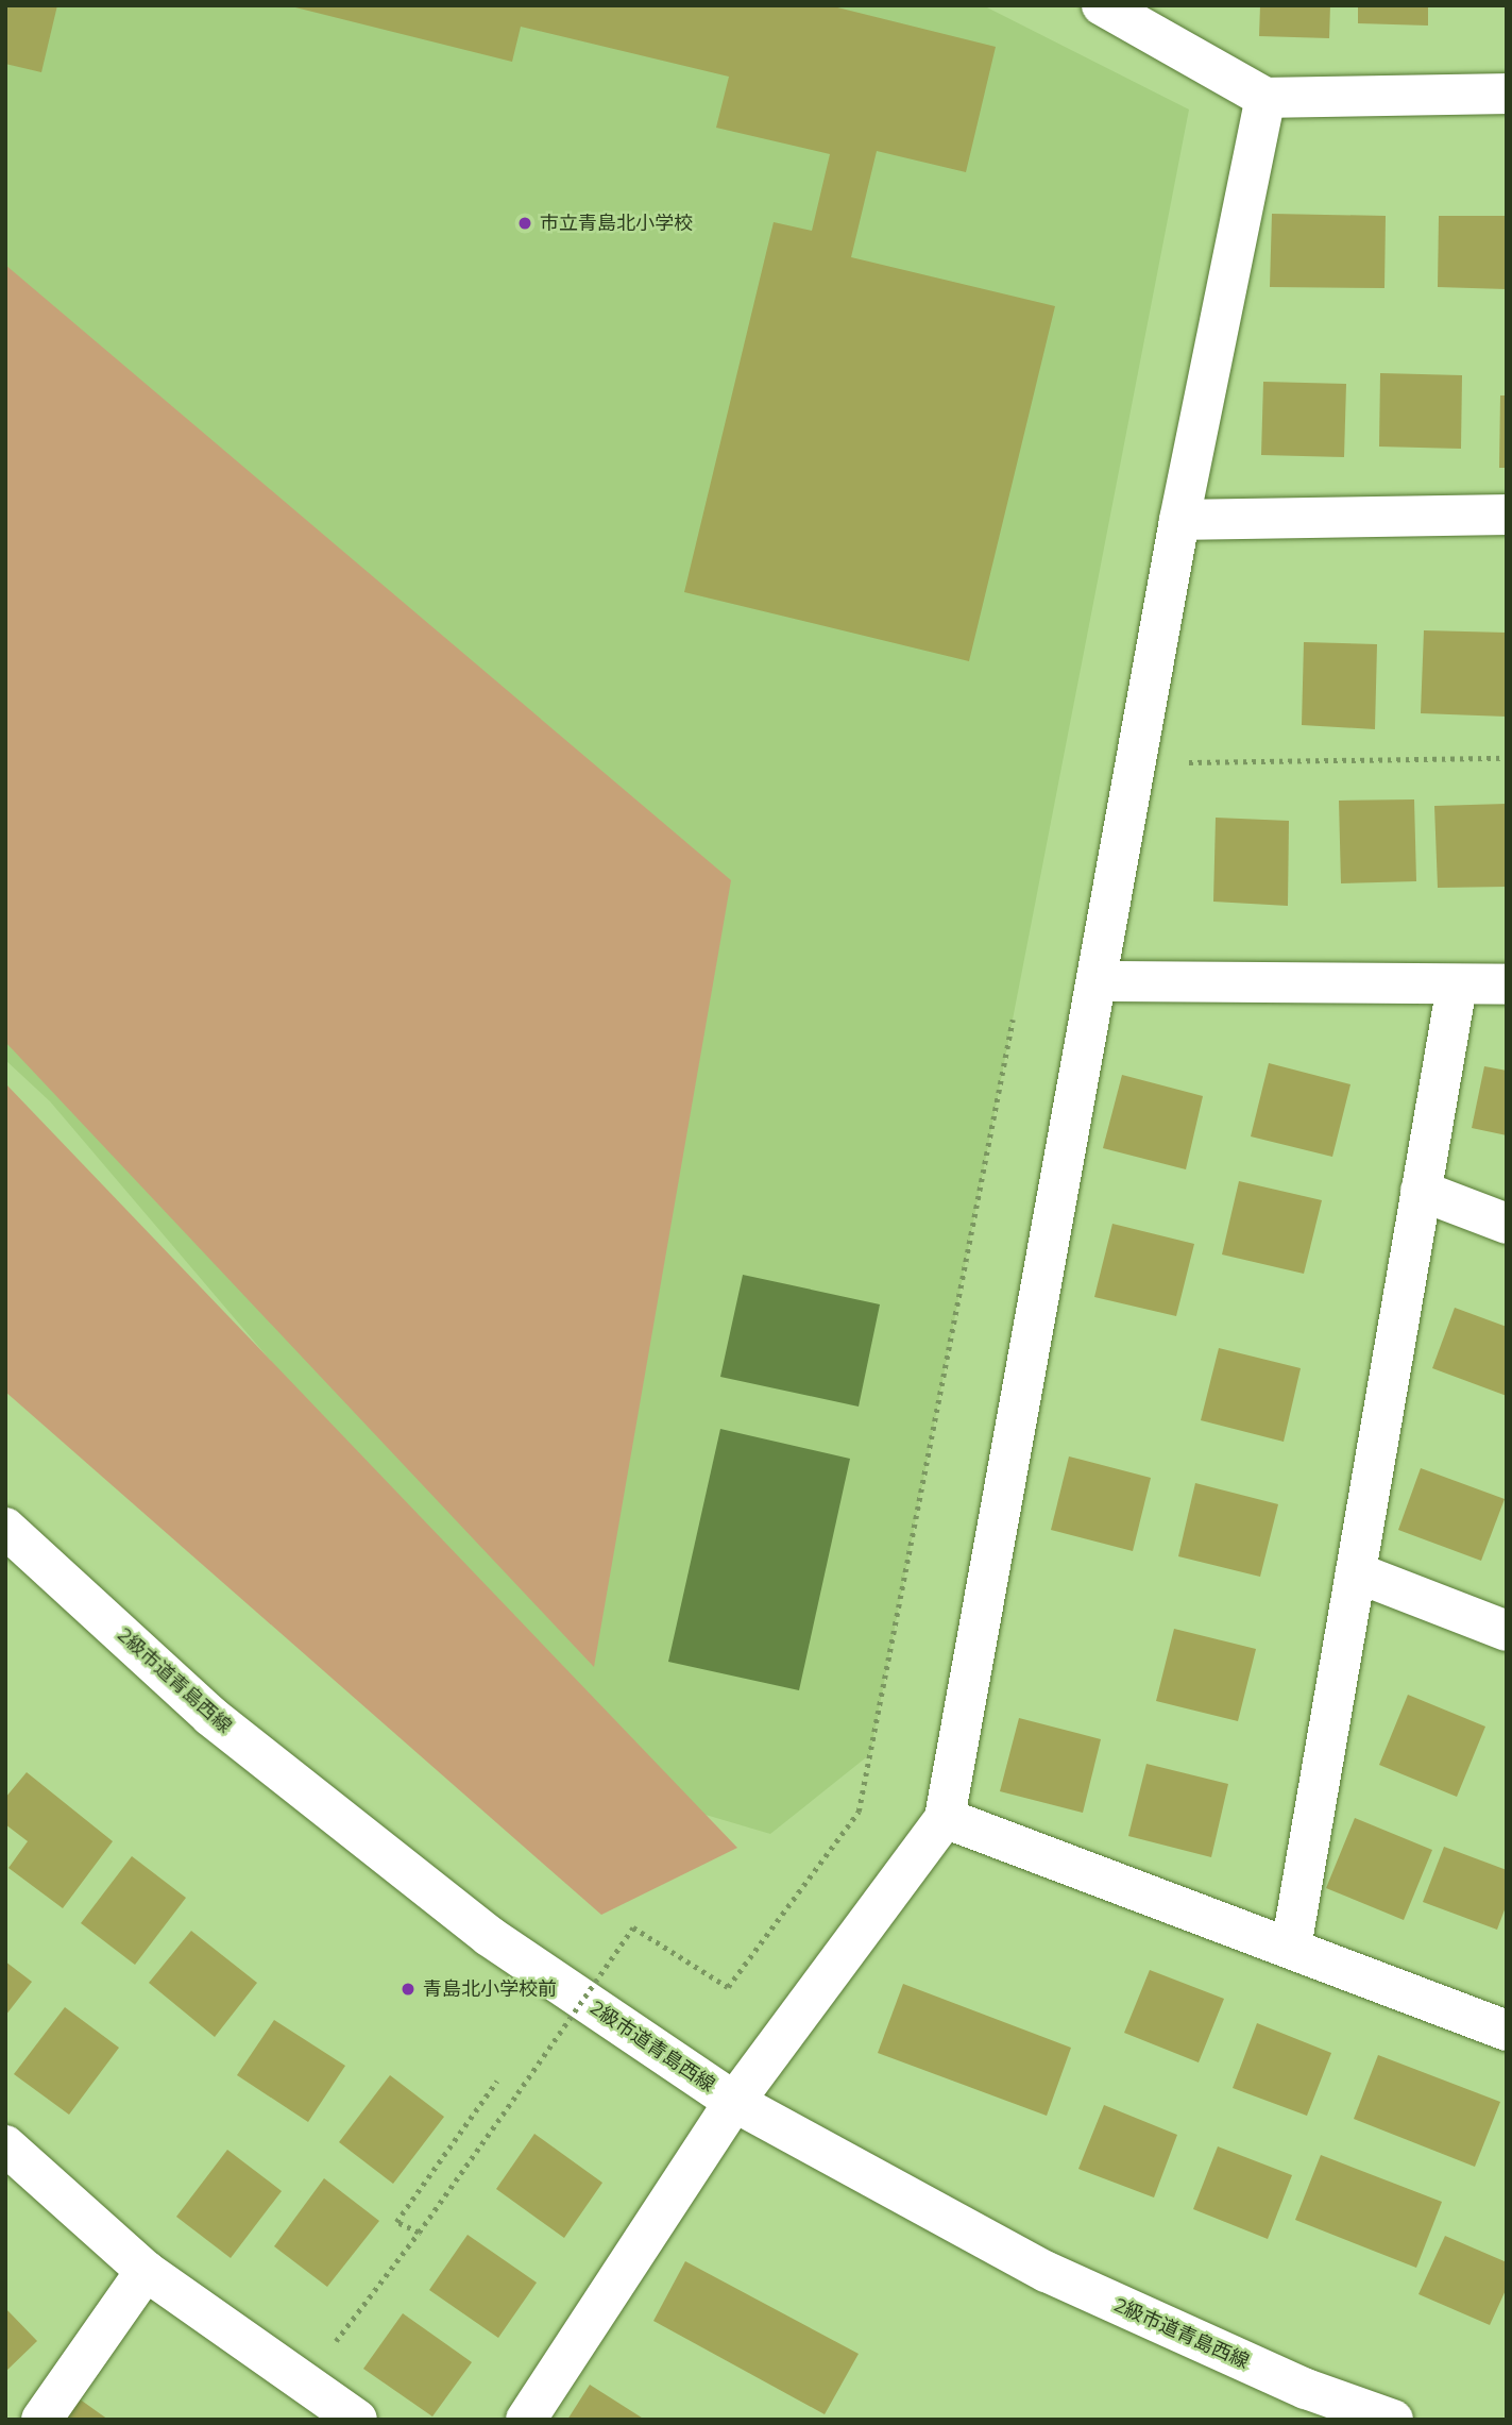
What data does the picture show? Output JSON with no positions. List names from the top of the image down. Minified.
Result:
{"streets":{"street":["2級市道青島西線"]},"places":["市立青島北小学校","青島北小学校前"]}
